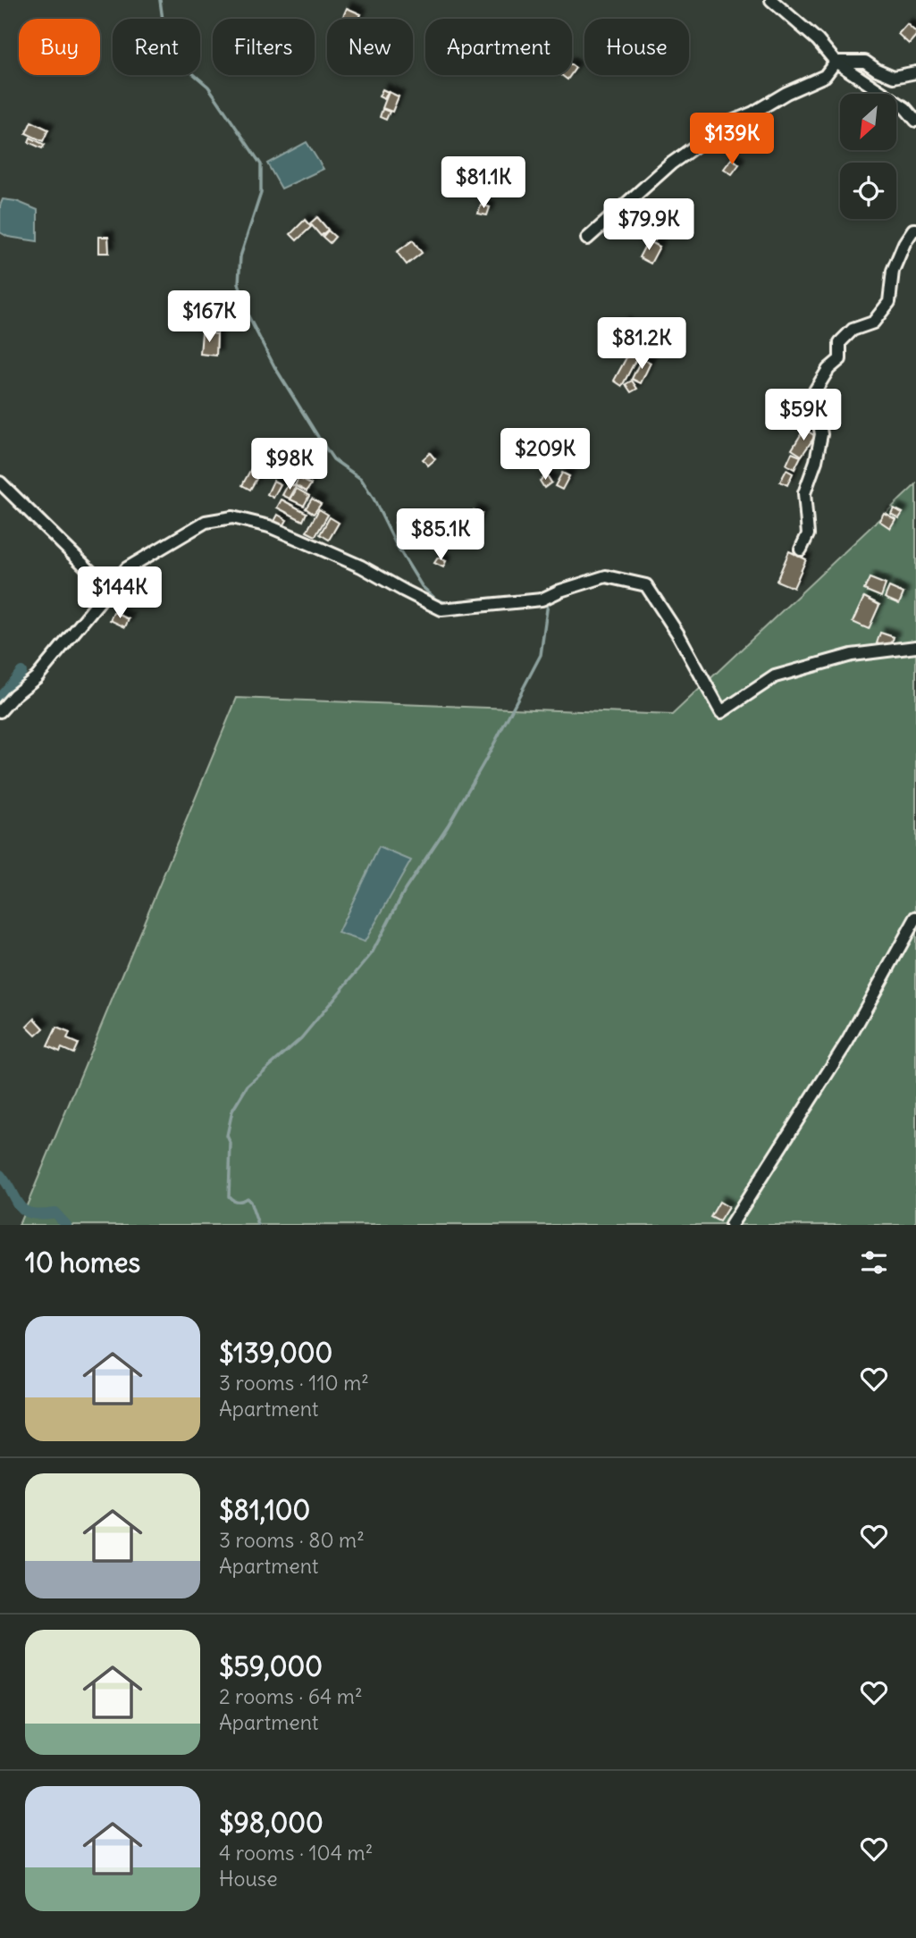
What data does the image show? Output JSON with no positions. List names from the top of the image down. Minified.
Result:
{"north":"bottom left","page":{"chip":["Buy","Rent","Filters","New","Apartment","House"],"price":["$139K","$81.1K","$79.9K","$167K","$81.2K","$59K","$209K","$98K","$85.1K","$144K"],"heading":"10 homes","list":[{"name":"$139,000","note":"3 rooms · 110 m² · Apartment"},{"name":"$81,100","note":"3 rooms · 80 m² · Apartment"},{"name":"$59,000","note":"2 rooms · 64 m² · Apartment"},{"name":"$98,000","note":"4 rooms · 104 m² · House"}]}}
